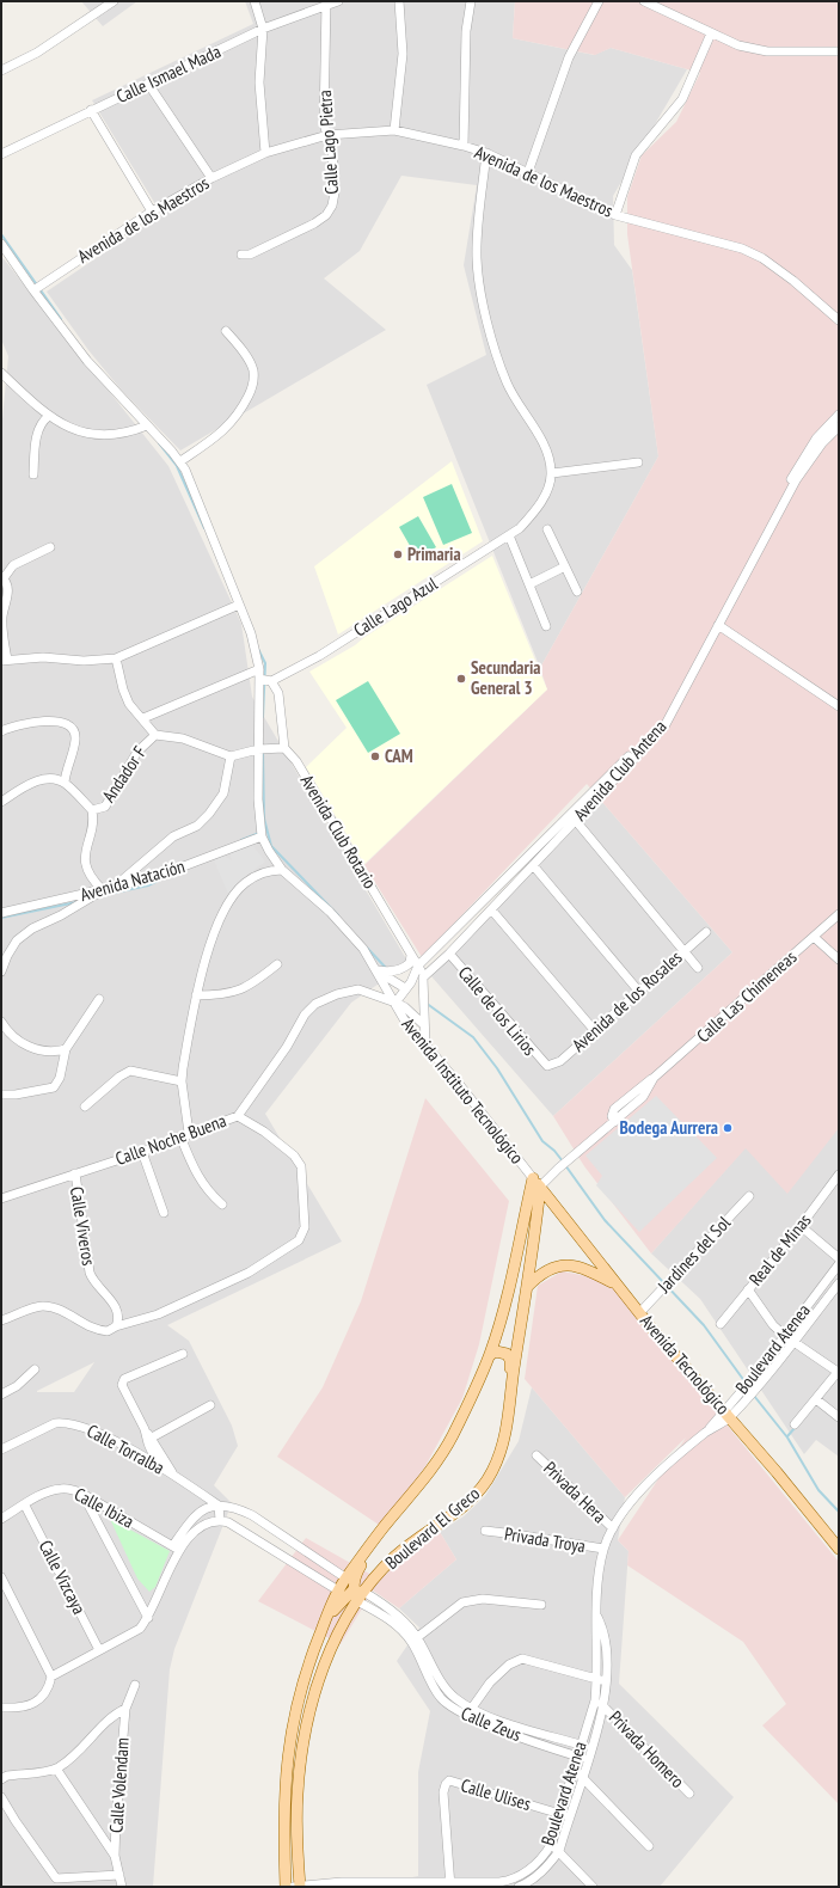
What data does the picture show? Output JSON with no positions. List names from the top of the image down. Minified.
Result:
{"streets":{"main road":["Avenida Tecnológico","Boulevard El Greco"],"street":["Calle Ismael Mada","Calle Lago Pietra","Avenida de los Maestros","Calle Lago Azul","Avenida Club Antena","Andador F","Avenida Club Rotario","Avenida Natación","Calle Las Chimeneas","Avenida de los Rosales","Calle de los Lirios","Avenida Instituto Tecnológico","Calle Noche Buena","Calle Viveros","Real de Minas","Jardines del Sol","Boulevard Atenea","Calle Torralba","Privada Hera","Calle Ibiza","Privada Troya","Calle Vizcaya","Calle Zeus","Privada Homero","Calle Volendam","Calle Ulises"]},"crossings":[["Calle Ismael Mada","Calle Lago Pietra"],["Calle Lago Pietra","Avenida de los Maestros"],["Avenida Club Antena","Avenida Club Rotario"],["Avenida Club Antena","Calle de los Lirios"],["Avenida Club Antena","Avenida Instituto Tecnológico"],["Avenida Club Antena","Calle Noche Buena"],["Calle Las Chimeneas","Avenida Instituto Tecnológico"],["Calle Las Chimeneas","Avenida Tecnológico"],["Calle Las Chimeneas","Boulevard El Greco"],["Avenida de los Rosales","Calle de los Lirios"],["Avenida Instituto Tecnológico","Calle Noche Buena"],["Avenida Instituto Tecnológico","Avenida Tecnológico"],["Avenida Instituto Tecnológico","Boulevard El Greco"],["Calle Noche Buena","Calle Viveros"],["Jardines del Sol","Avenida Tecnológico"],["Boulevard Atenea","Avenida Tecnológico"],["Boulevard Atenea","Privada Hera"],["Boulevard Atenea","Privada Troya"],["Boulevard Atenea","Calle Zeus"],["Boulevard Atenea","Privada Homero"],["Boulevard Atenea","Calle Ulises"],["Avenida Tecnológico","Boulevard El Greco"],["Calle Torralba","Boulevard El Greco"],["Calle Ibiza","Calle Vizcaya"],["Boulevard El Greco","Calle Zeus"]],"places":["Primaria","Secundaria General 3","CAM","Bodega Aurrera"]}
